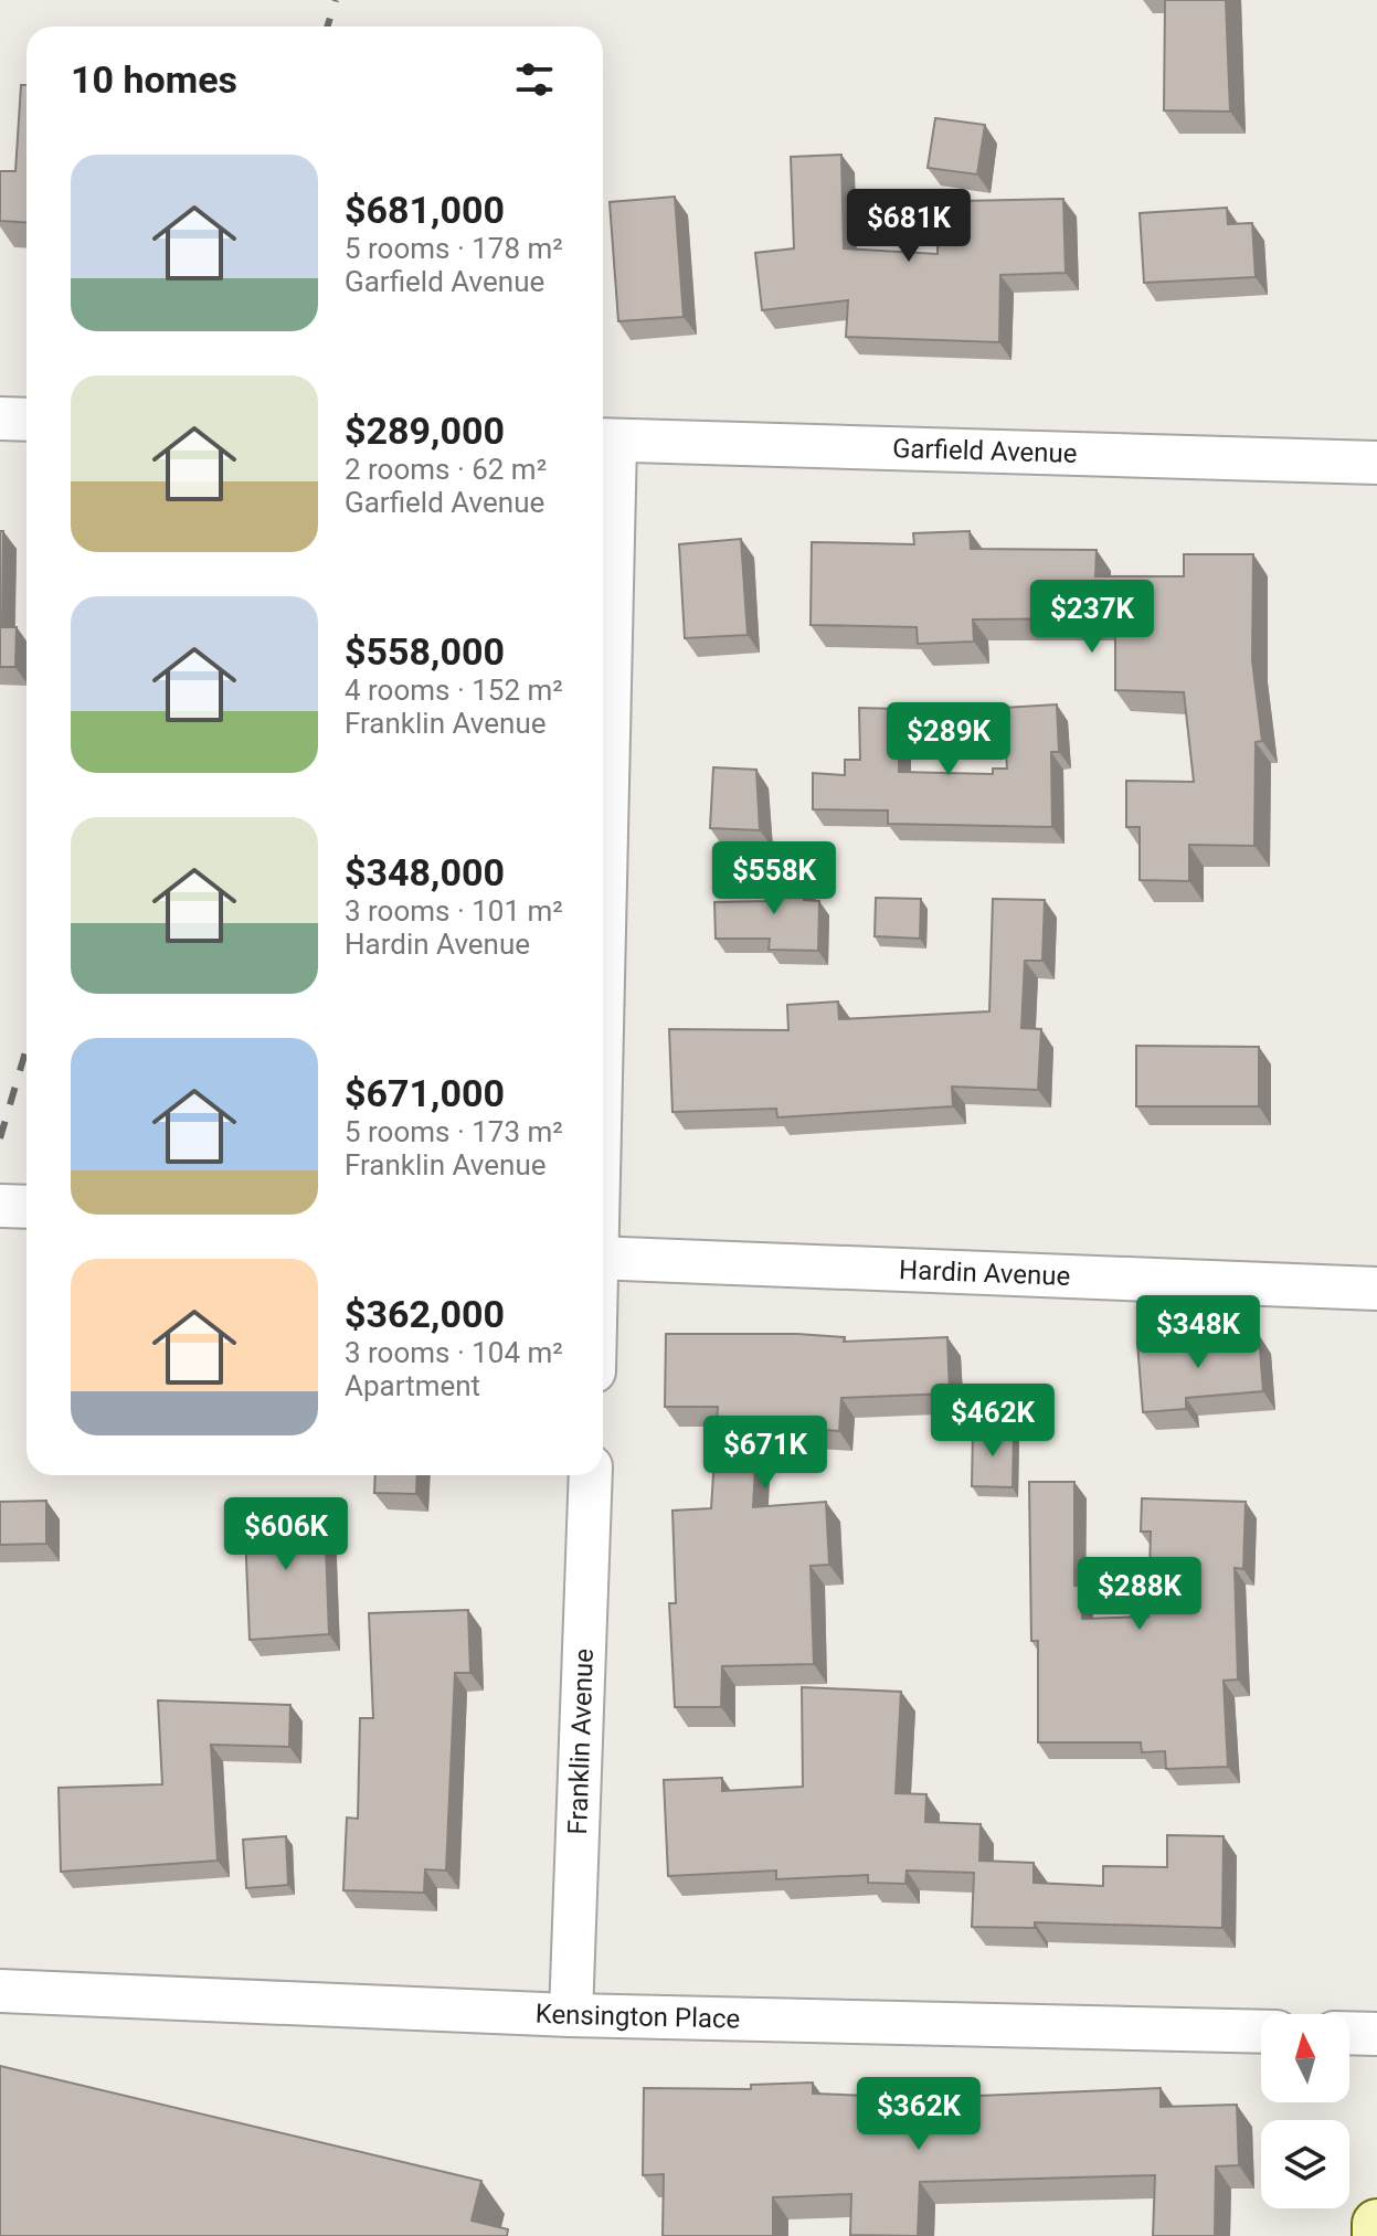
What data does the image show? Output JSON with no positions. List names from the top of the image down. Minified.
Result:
{"streets":{"street":["Garfield Avenue","Hardin Avenue","Franklin Avenue","Kensington Place"]},"crossings":[["Franklin Avenue","Kensington Place"]],"north":"top","page":{"heading":"10 homes","list":[{"name":"$681,000","note":"5 rooms · 178 m² · Garfield Avenue"},{"name":"$289,000","note":"2 rooms · 62 m² · Garfield Avenue"},{"name":"$558,000","note":"4 rooms · 152 m² · Franklin Avenue"},{"name":"$348,000","note":"3 rooms · 101 m² · Hardin Avenue"},{"name":"$671,000","note":"5 rooms · 173 m² · Franklin Avenue"},{"name":"$362,000","note":"3 rooms · 104 m² · Apartment"}],"price":["$681K","$237K","$289K","$558K","$348K","$462K","$671K","$606K","$288K","$362K"]}}
